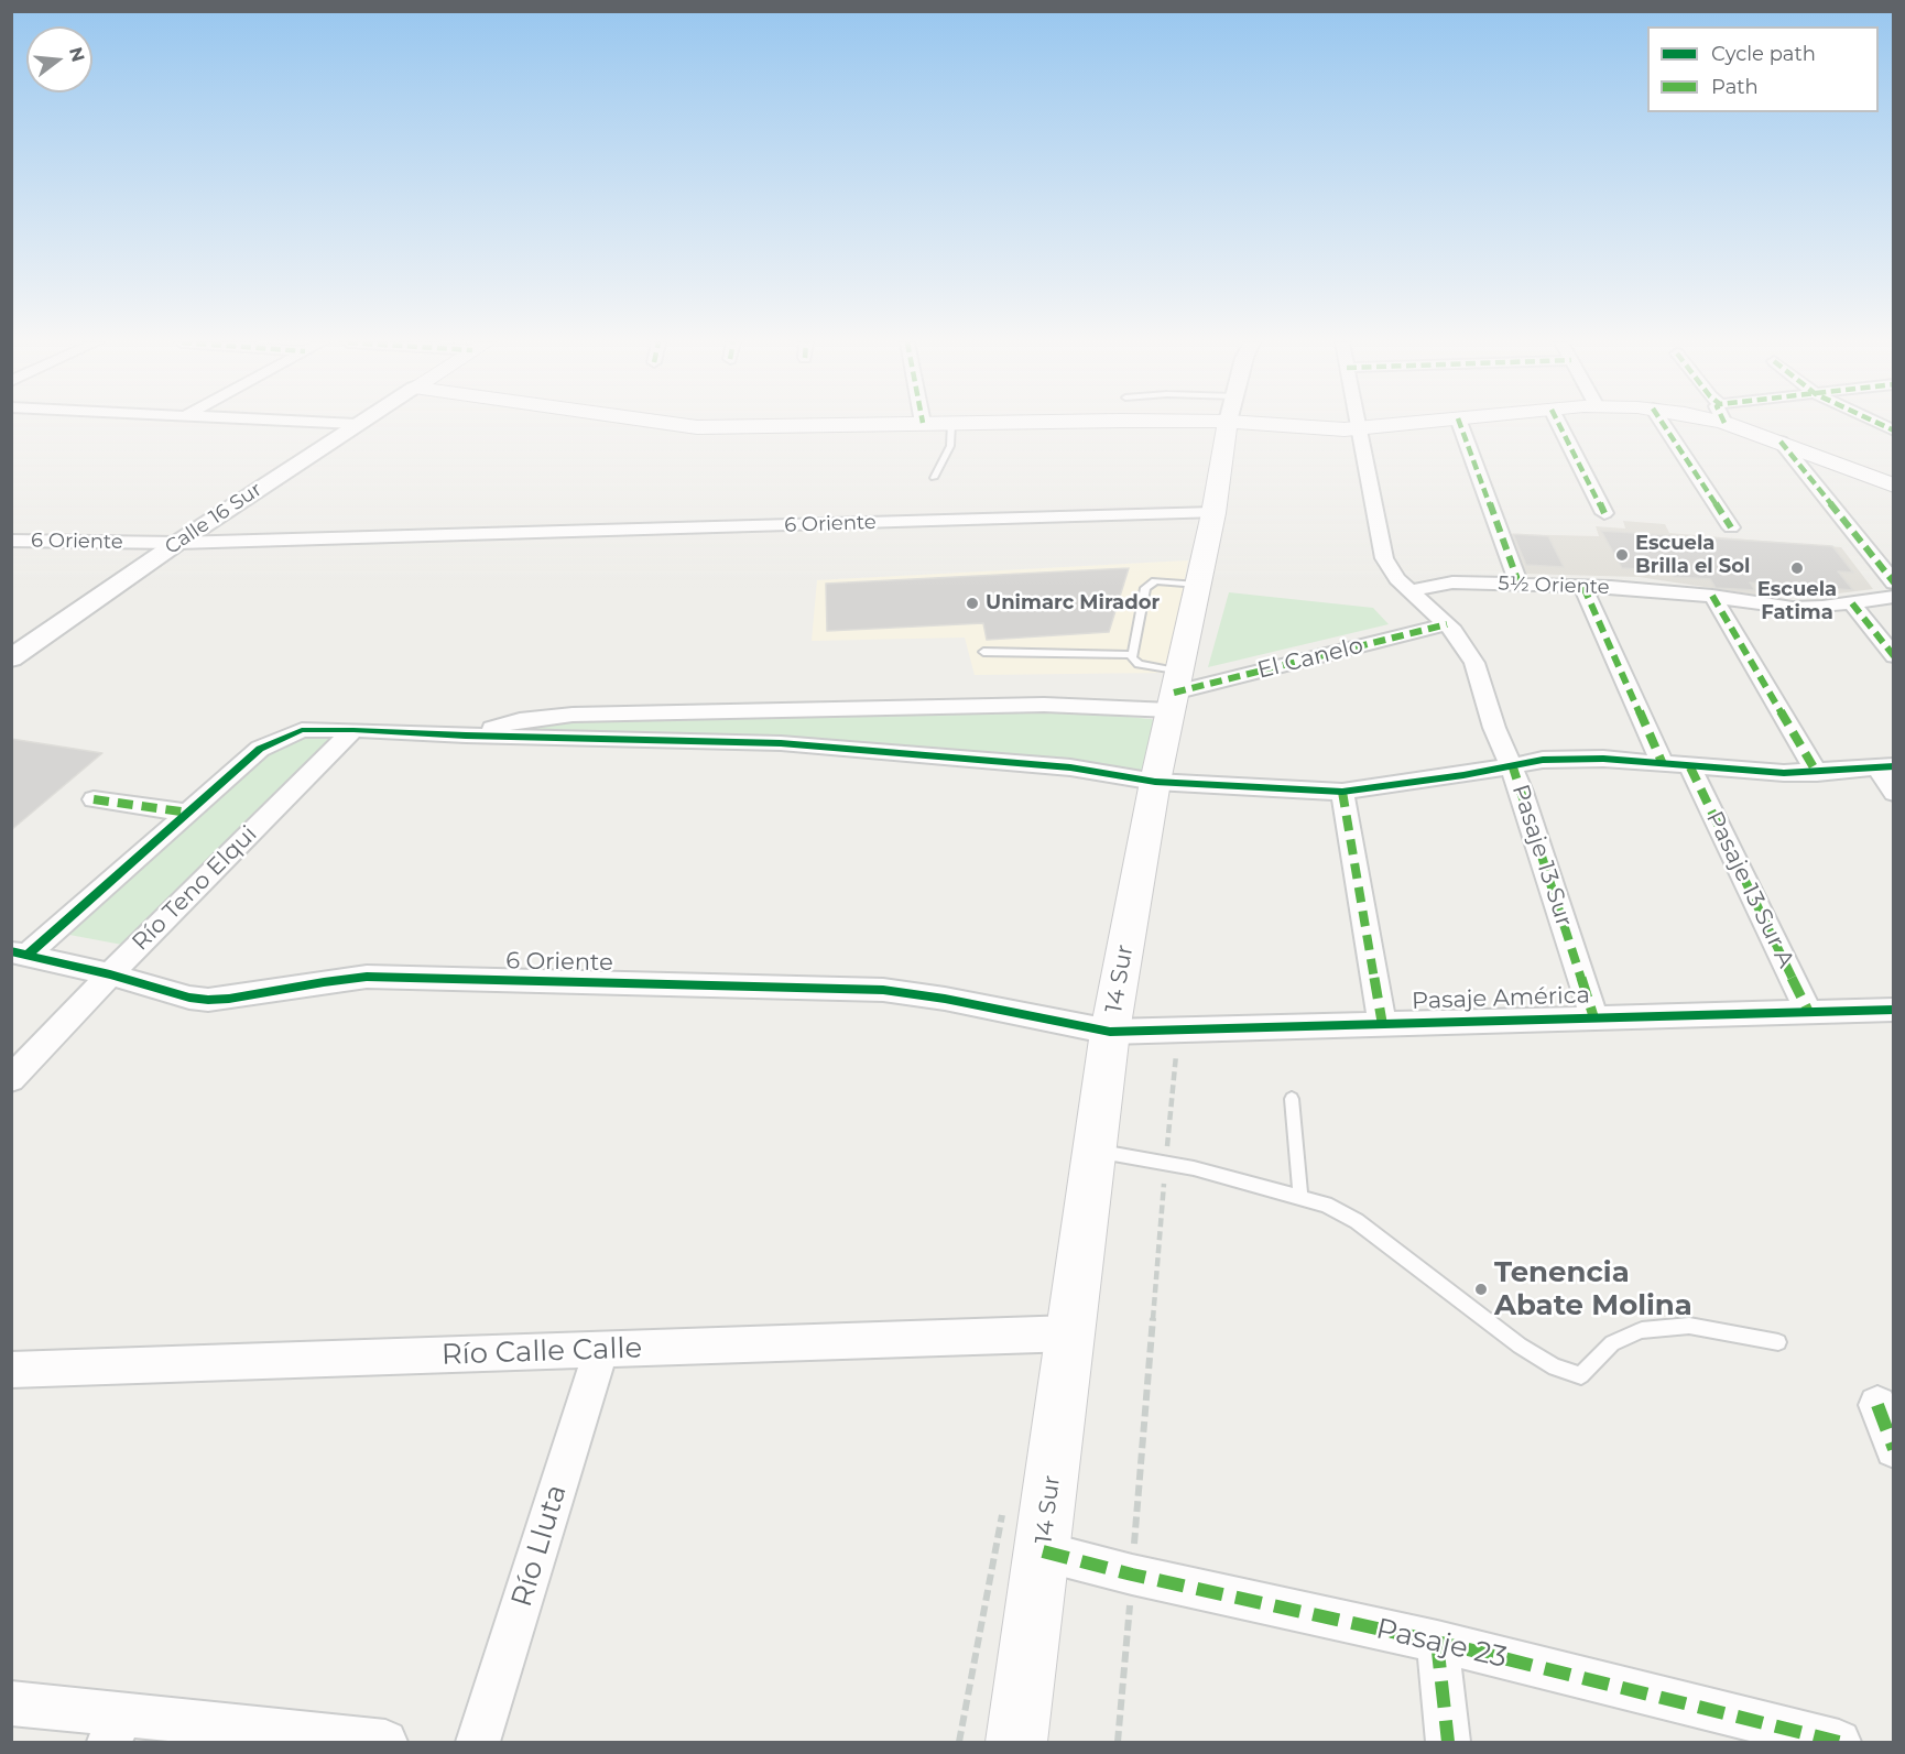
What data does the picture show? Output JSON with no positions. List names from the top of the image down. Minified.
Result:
{"streets":{"main road":["14 Sur"],"street":["Calle 16 Sur","6 Oriente","5½ Oriente","El Canelo","Pasaje 13 Sur","Río Teno Elqui","Pasaje 13 Sur A","Pasaje América","Río Calle Calle","Río Lluta","Pasaje 23"]},"crossings":[["Calle 16 Sur","6 Oriente"],["6 Oriente","Río Teno Elqui"],["6 Oriente","14 Sur"],["6 Oriente","Pasaje América"],["5½ Oriente","Pasaje 13 Sur"],["El Canelo","Pasaje 13 Sur"],["El Canelo","14 Sur"],["Pasaje 13 Sur","Pasaje América"],["Pasaje 13 Sur A","Pasaje América"],["14 Sur","Pasaje América"],["14 Sur","Río Calle Calle"],["14 Sur","Pasaje 23"],["Río Calle Calle","Río Lluta"]],"places":["Escuela Brilla el Sol","Escuela Fatima","Unimarc Mirador","Tenencia Abate Molina"],"legend":["Cycle path","Path"],"north":"right"}
